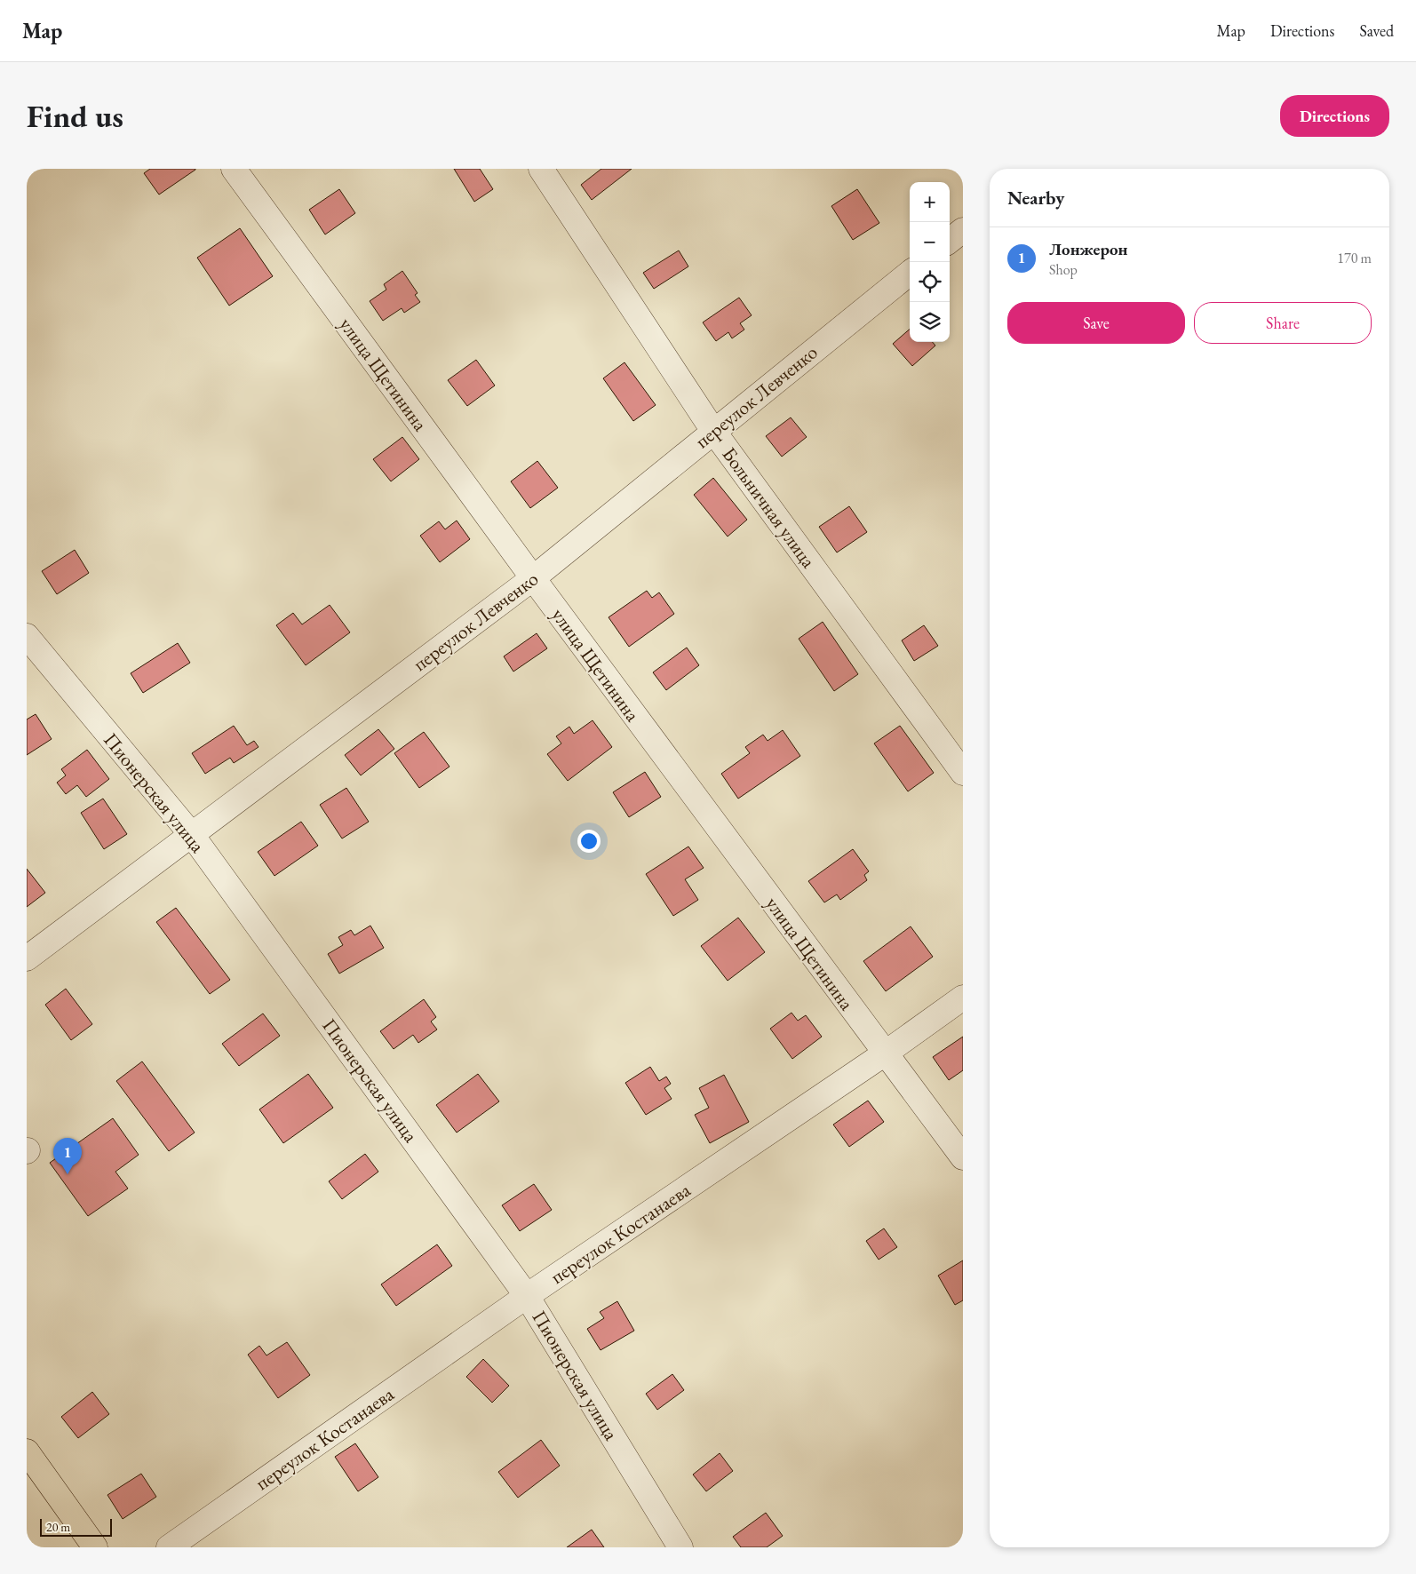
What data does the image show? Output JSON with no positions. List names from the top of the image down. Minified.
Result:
{"streets":{"street":["улица Щетинина","переулок Левченко","Больничная улица","Пионерская улица","переулок Костанаева"]},"crossings":[["улица Щетинина","переулок Левченко"],["улица Щетинина","переулок Костанаева"],["переулок Левченко","Больничная улица"],["переулок Левченко","Пионерская улица"],["Пионерская улица","переулок Костанаева"]],"scale_bar":"20 m","page":{"header":"Map","nav":["Map","Directions","Saved"],"buttons":["Directions",["Save","Share"]],"title":"Find us","heading":"Nearby","map_buttons":["+","−"],"list":[{"mark":"1","name":"Лонжерон","note":"Shop","value":"170 m"}],"pins":"1","scale":"20 m"}}
